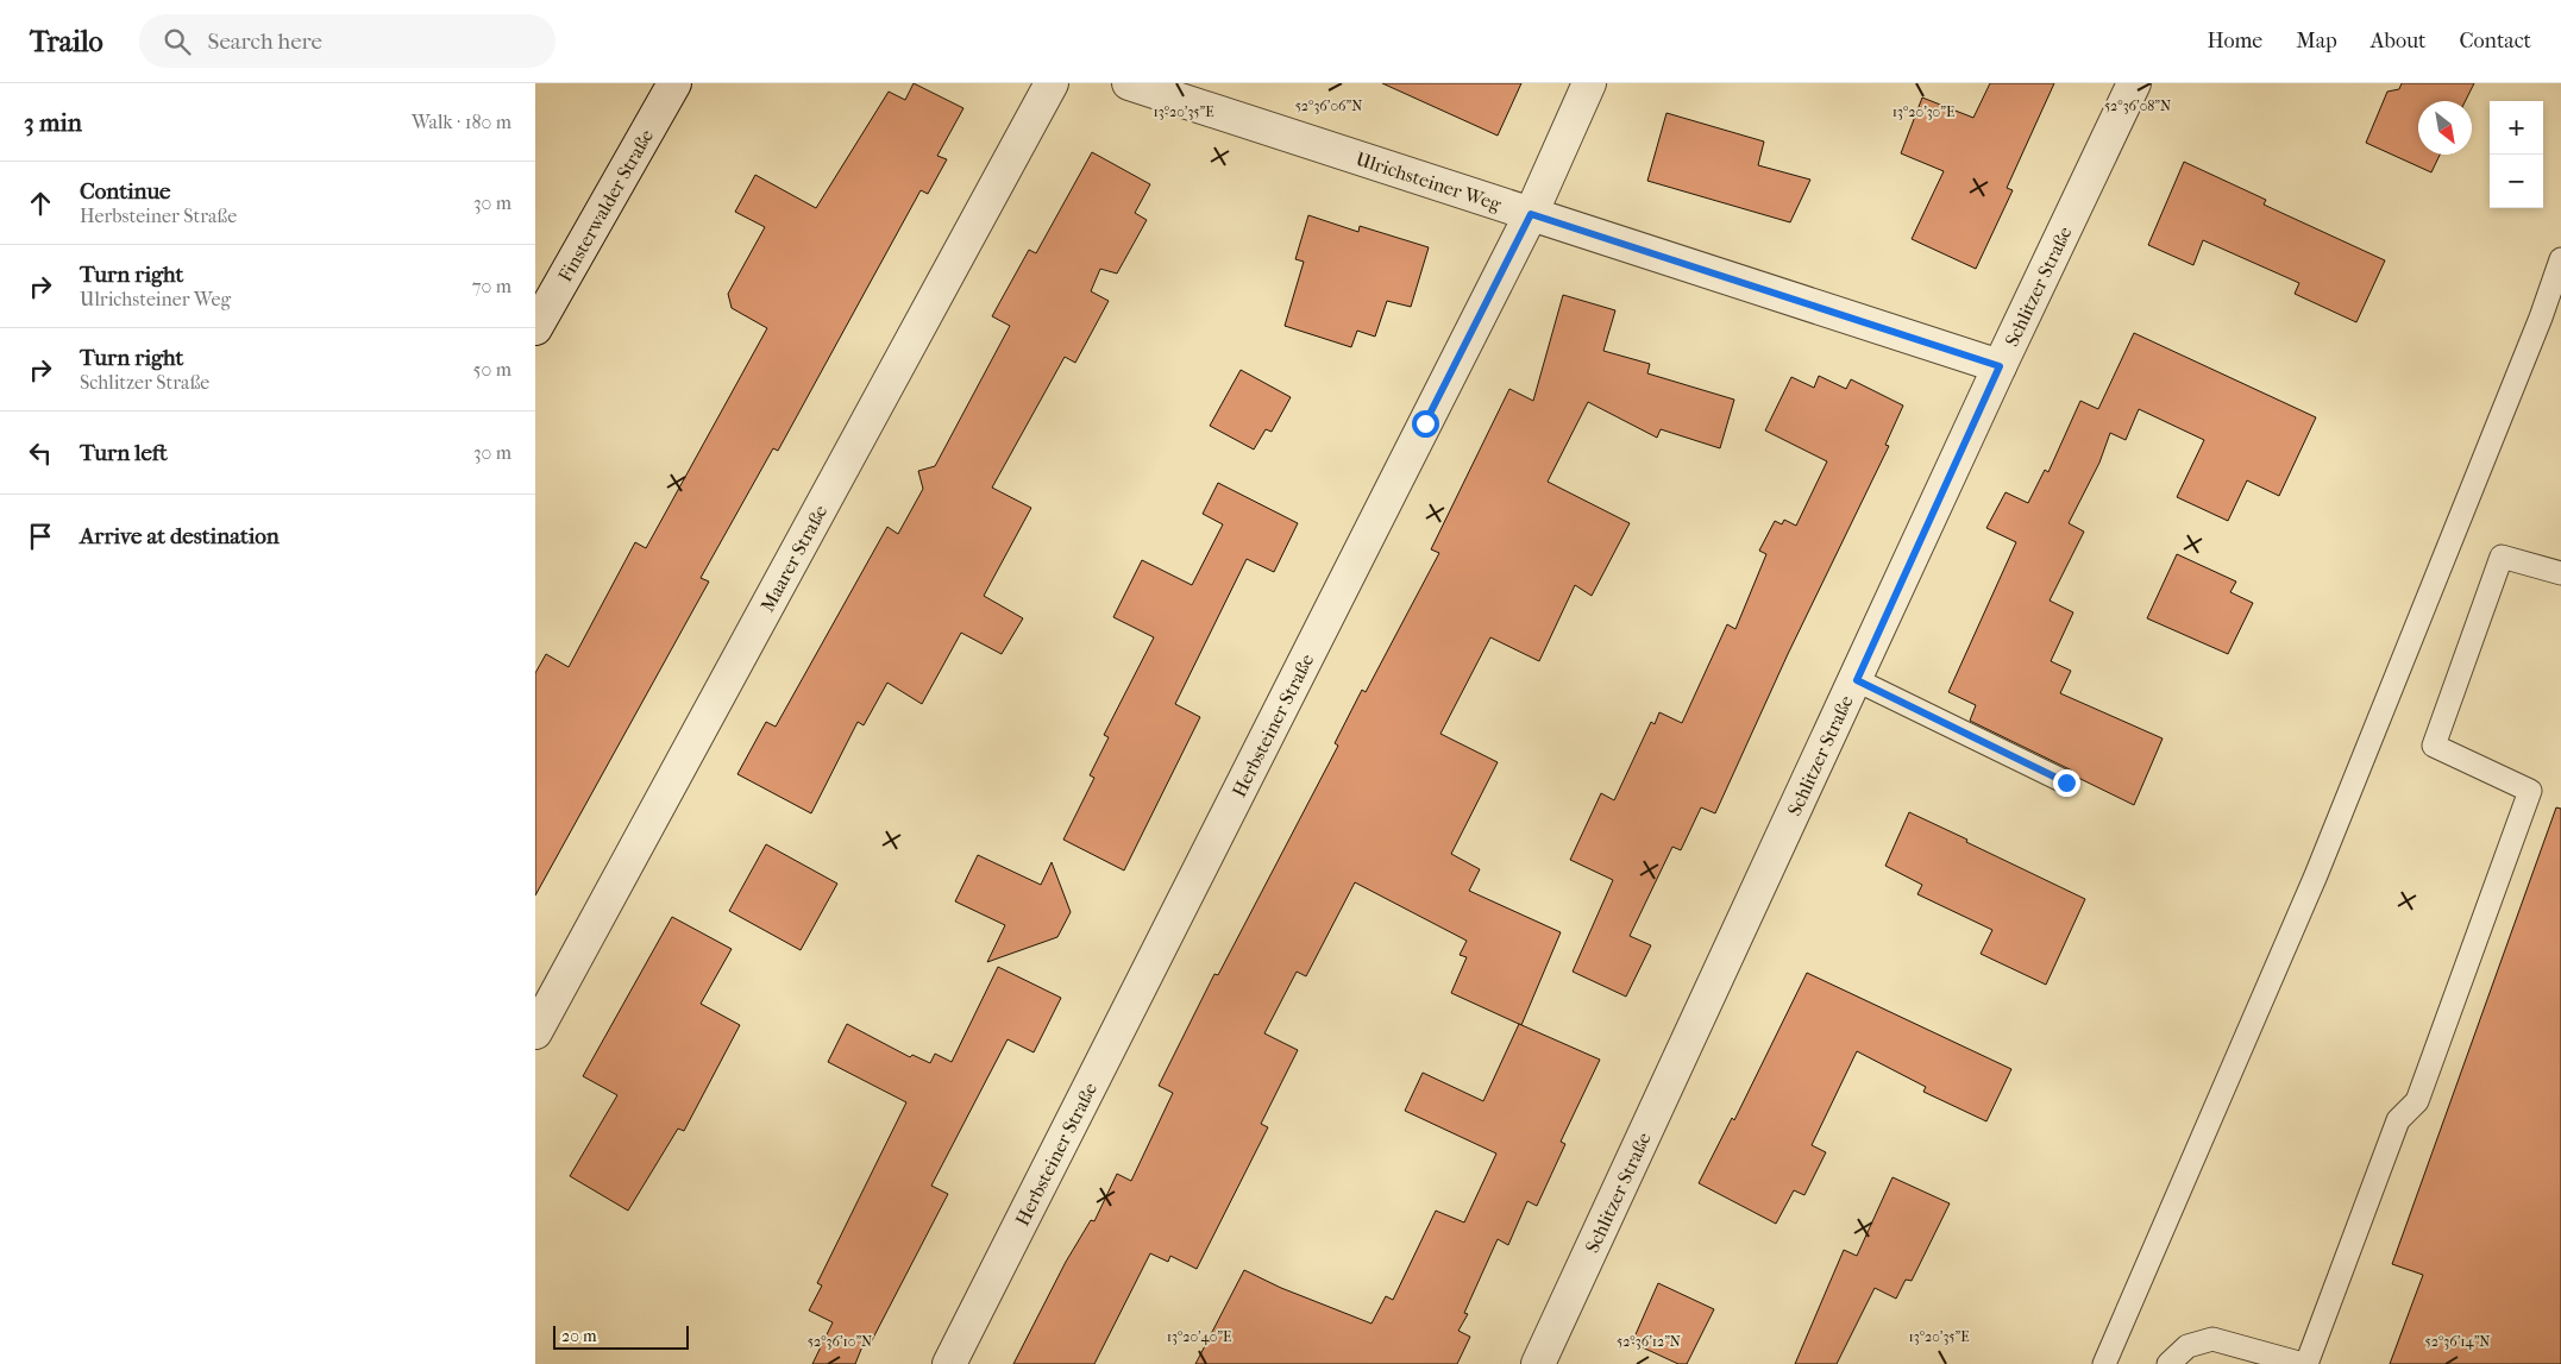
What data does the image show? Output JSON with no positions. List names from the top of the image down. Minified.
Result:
{"streets":{"street":["Ulrichsteiner Weg","Finsterwalder Straße","Schlitzer Straße","Maarer Straße","Herbsteiner Straße"]},"crossings":[["Ulrichsteiner Weg","Schlitzer Straße"],["Ulrichsteiner Weg","Herbsteiner Straße"]],"scale_bar":"20 m","north":"bottom right","page":{"header":"Trailo","search":"Search here","nav":["Home","Map","About","Contact"],"heading":["3 min","Walk · 180 m"],"map_buttons":["+","−"],"list":[["Continue","Herbsteiner Straße","30 m"],["Turn right","Ulrichsteiner Weg","70 m"],["Turn right","Schlitzer Straße","50 m"],["Turn left","30 m"],"Arrive at destination"],"scale":"20 m"},"coordinates":["52°36'06\"N","52°36'08\"N","13°20'35\"E","13°20'30\"E","13°20'40\"E","52°36'10\"N","52°36'12\"N","52°36'14\"N"]}
